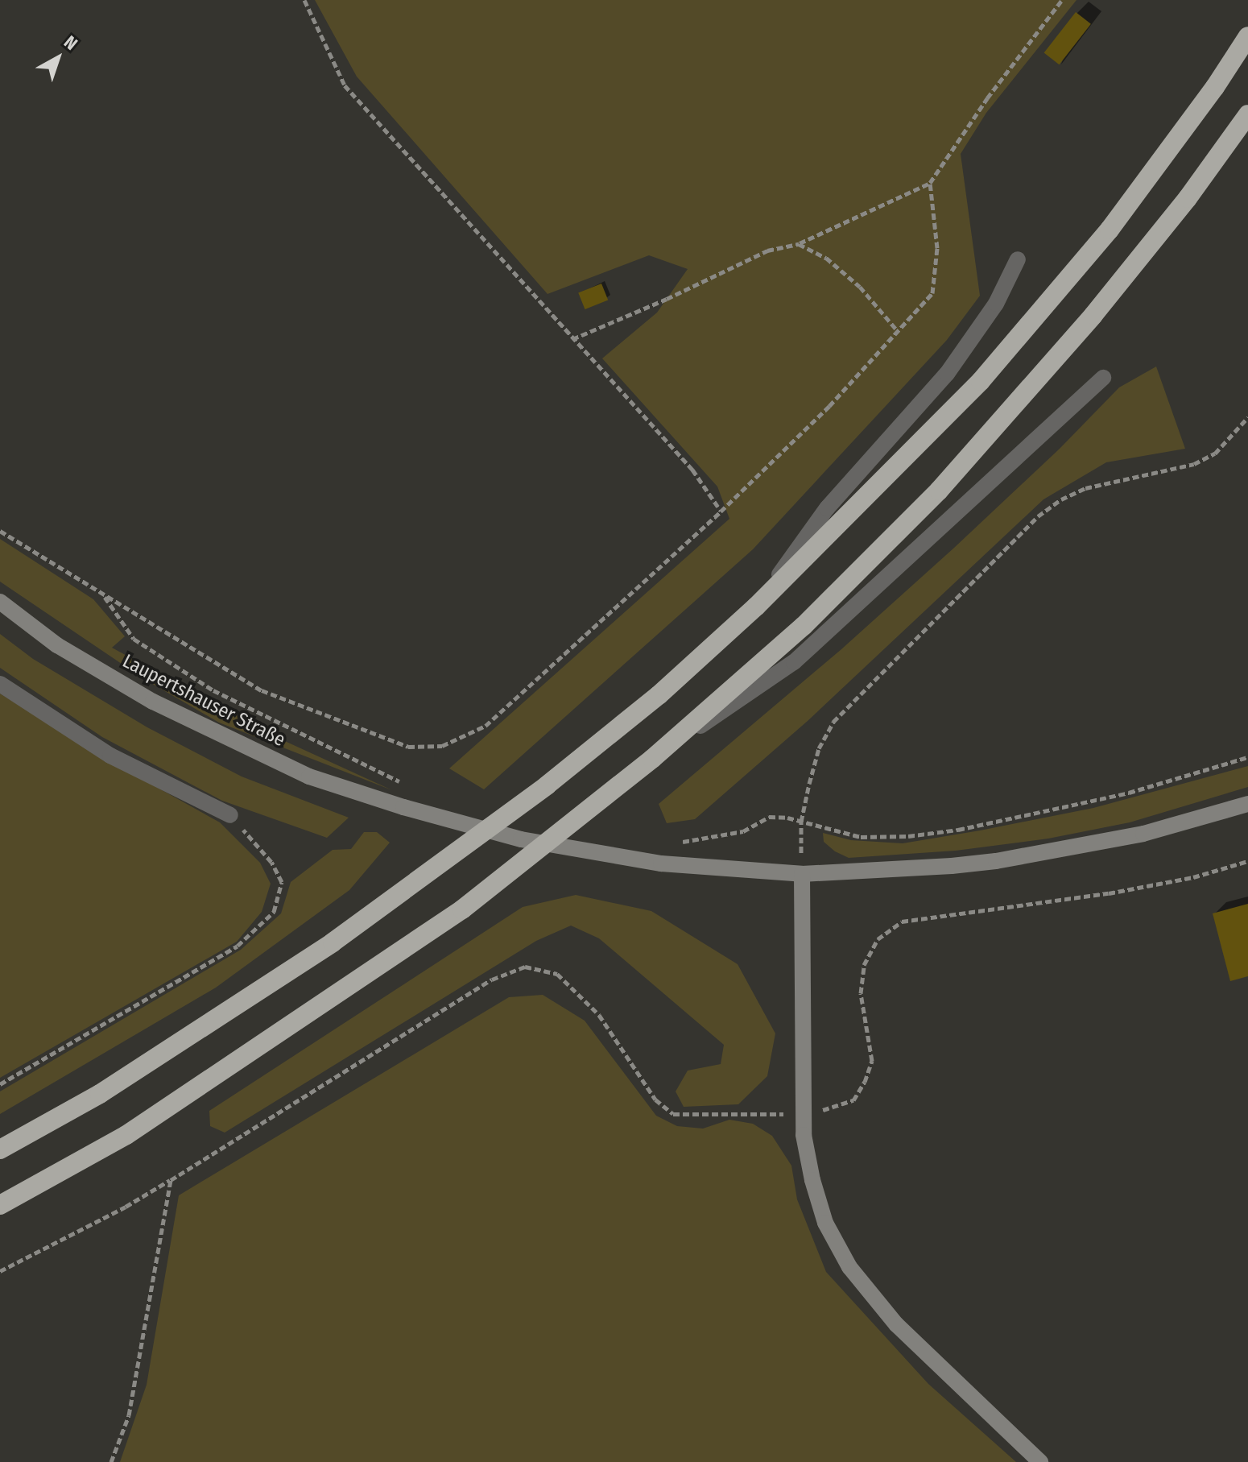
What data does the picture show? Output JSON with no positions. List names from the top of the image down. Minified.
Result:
{"streets":{"main road":["Laupertshauser Straße"]},"north":"top right"}
